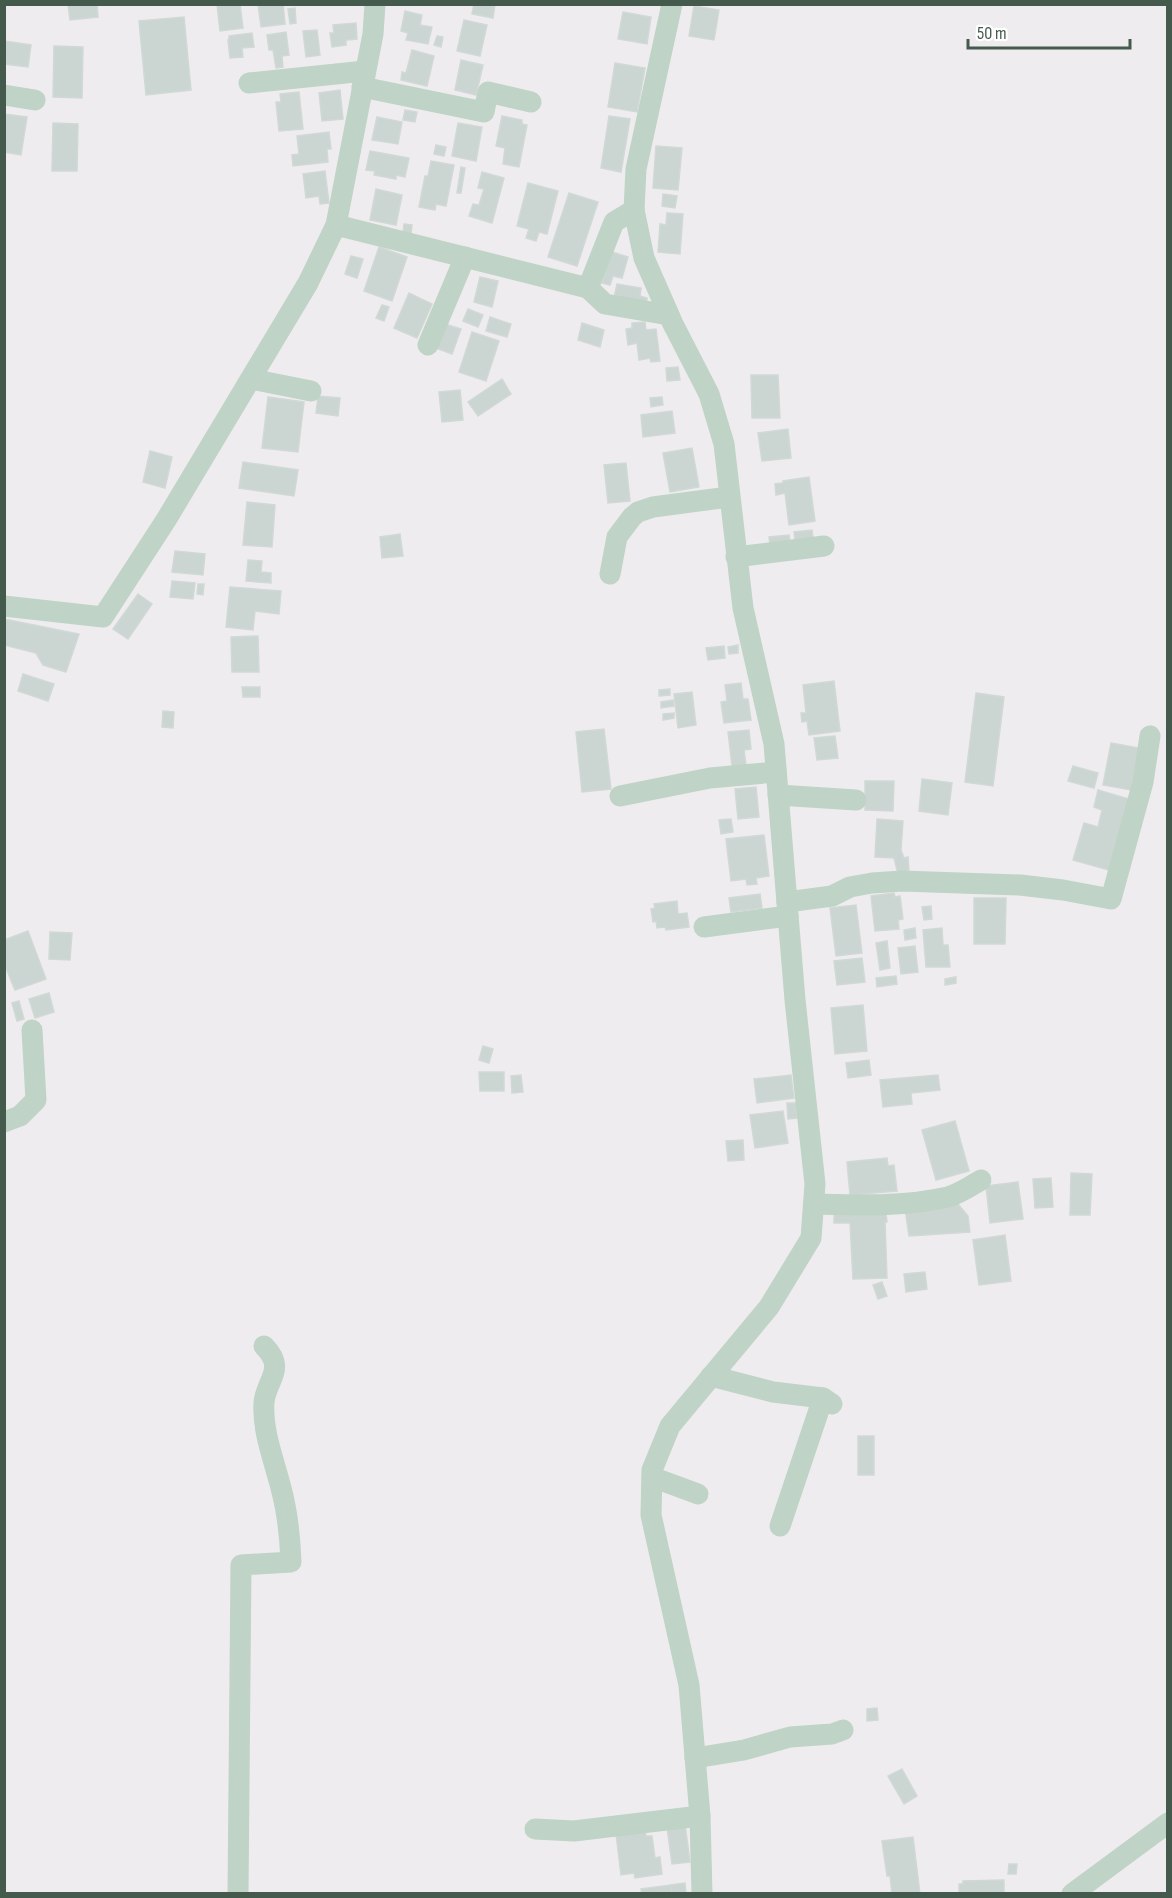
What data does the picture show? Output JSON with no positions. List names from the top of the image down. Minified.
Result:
{"scale_bar":"50 m"}
